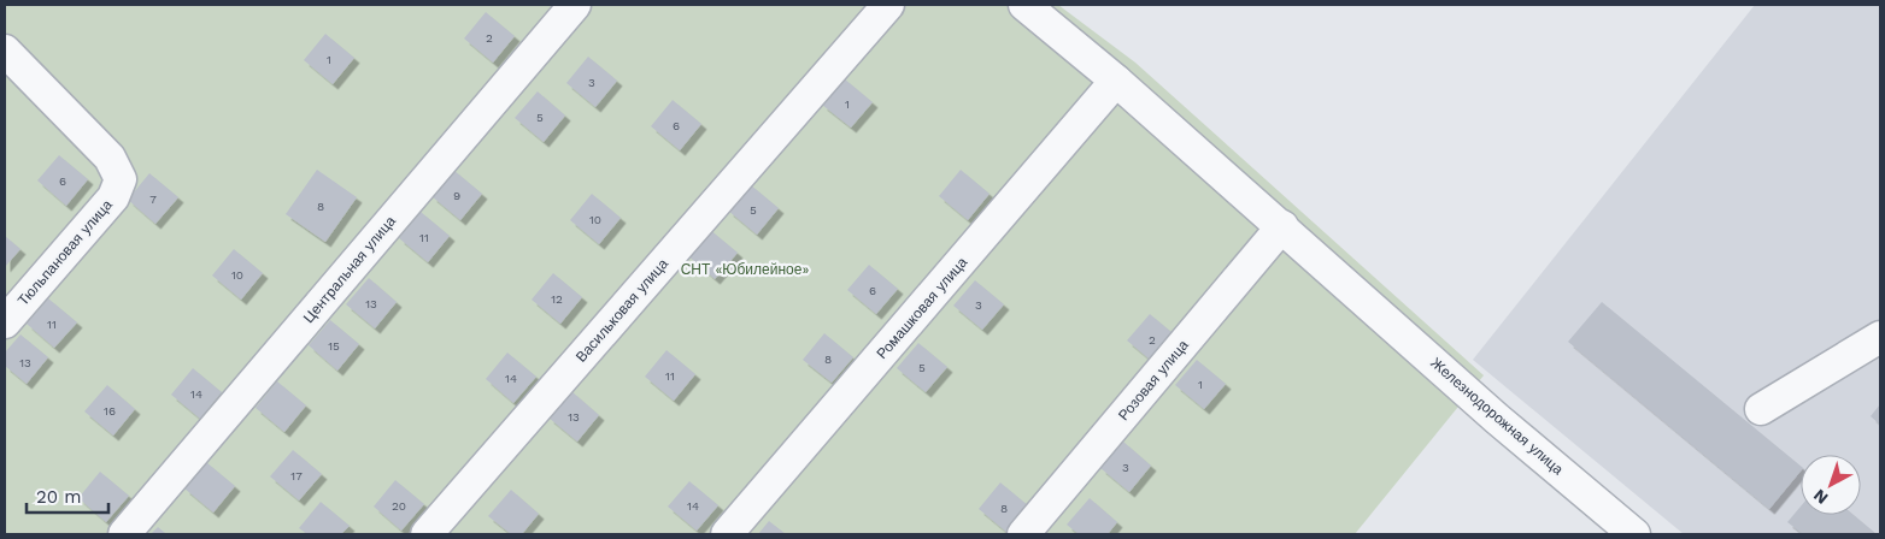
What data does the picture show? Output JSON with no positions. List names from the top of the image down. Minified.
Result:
{"streets":{"street":["Тюльпановая улица","Центральная улица","Ромашковая улица","Васильковая улица","Розовая улица","Железнодорожная улица"]},"crossings":[["Ромашковая улица","Железнодорожная улица"],["Розовая улица","Железнодорожная улица"]],"parks":["СНТ «Юбилейное»"],"house_numbers":["2","1","3","1","5","6","6","9","7","8","5","10","11","10","6","12","13","3","11","2","15","8","13","5","11","14","1","14","16","13","3","17","20","14","8"],"scale_bar":"20 m","north":"bottom left"}
